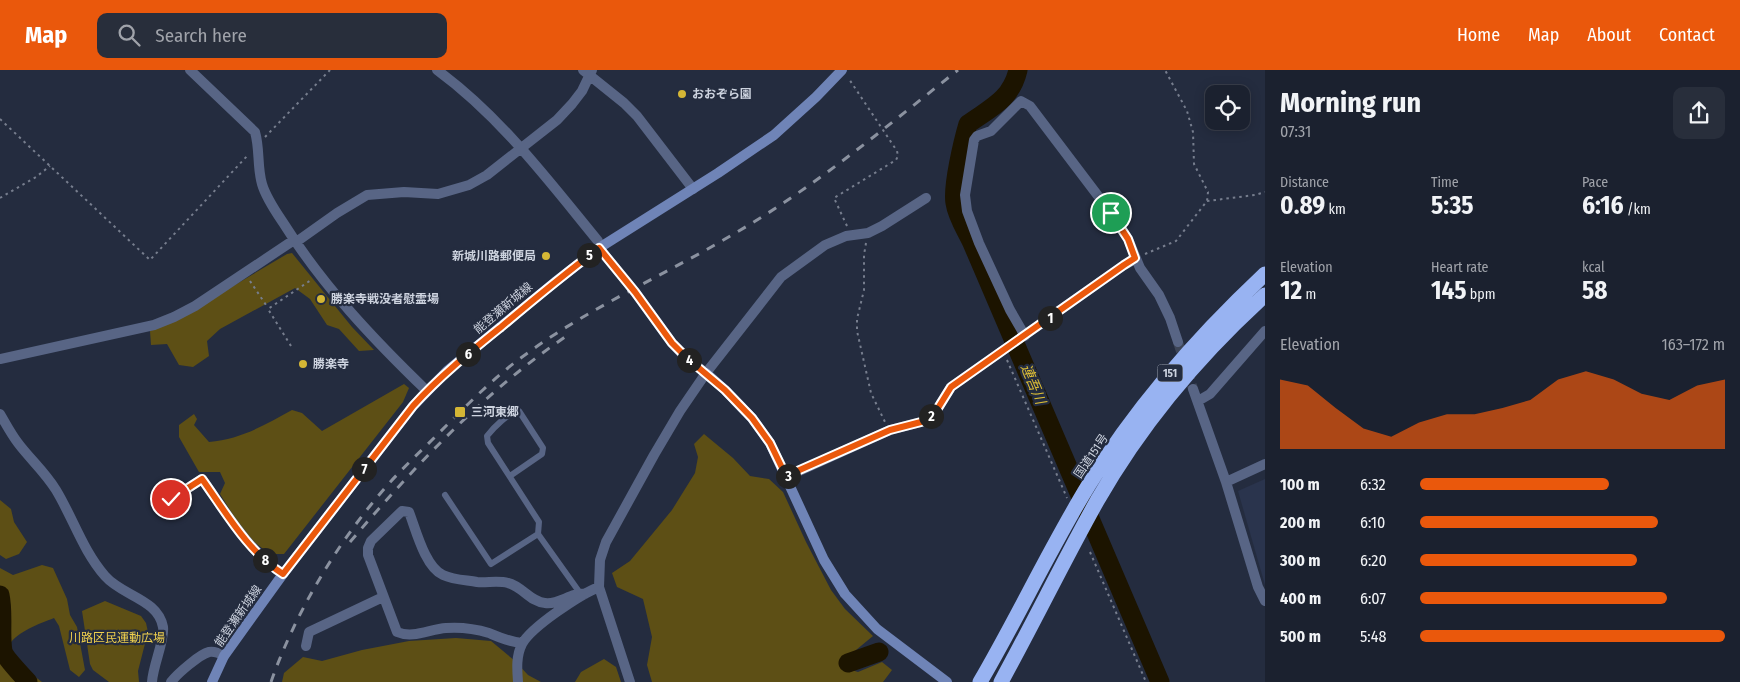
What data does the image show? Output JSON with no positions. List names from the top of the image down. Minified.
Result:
{"streets":{"highway":["151","国道151号"],"main road":["能登瀬新城線"]},"water":["連吾川"],"parks":["川路区民運動広場"],"places":{"other":["おおぞら園","新城川路郵便局","勝楽寺戦没者慰霊場","勝楽寺"],"transit":["三河東郷"]},"page":{"header":"Map","search":"Search here","nav":["Home","Map","About","Contact"],"heading":["Morning run","07:31"],"stats":[["Distance","0.89 km"],["Time","5:35"],["Pace","6:16 /km"],["Elevation","12 m"],["Heart rate","145 bpm"],["kcal","58"]],"pins":["5","1","6","4","2","7","3","8"],"chart":["Elevation","163–172 m"],"list":[{"name":"100 m","note":"6:32"},{"name":"200 m","note":"6:10"},{"name":"300 m","note":"6:20"},{"name":"400 m","note":"6:07"},{"name":"500 m","note":"5:48"}]}}
